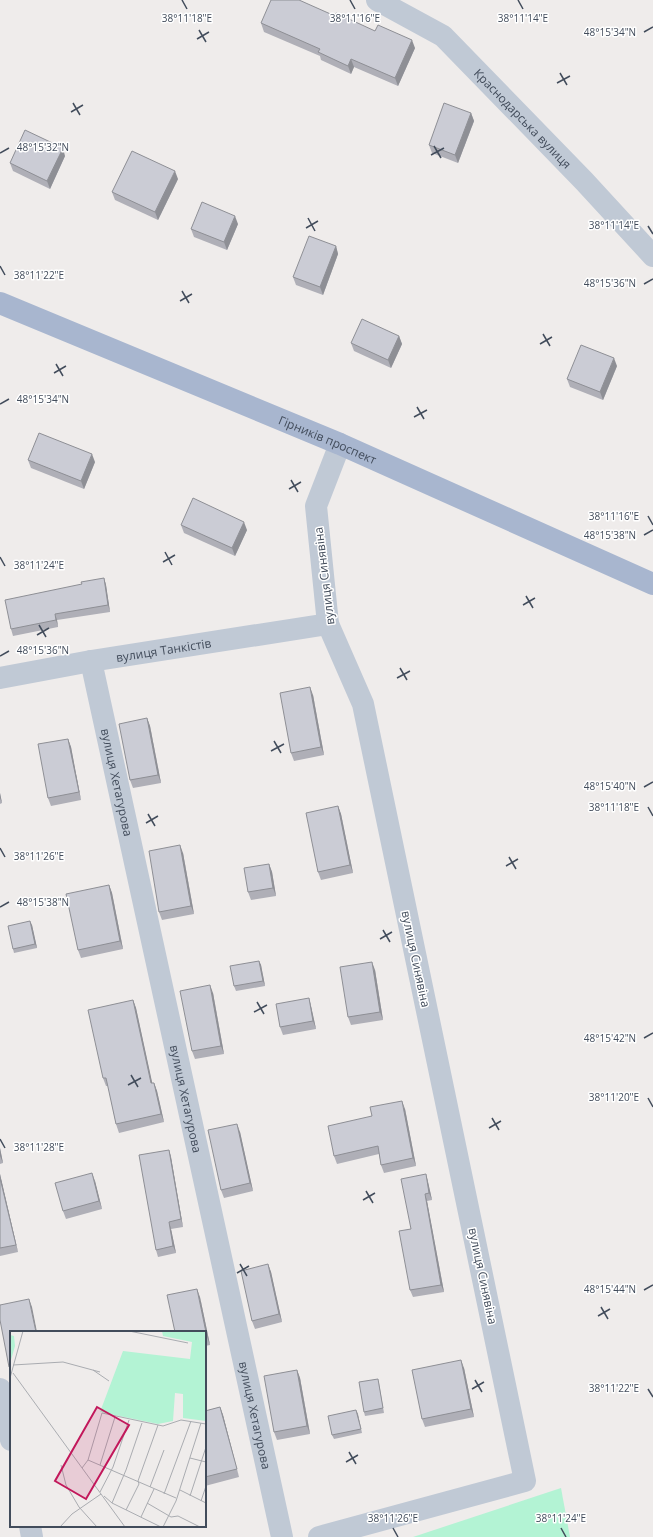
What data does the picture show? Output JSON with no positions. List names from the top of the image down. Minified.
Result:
{"streets":{"main road":["Гірників проспект"],"street":["Краснодарська вулиця","вулиця Синявіна","вулиця Танкістів","вулиця Хетагурова"]},"crossings":[["Гірників проспект","вулиця Синявіна"],["вулиця Синявіна","вулиця Танкістів"],["вулиця Танкістів","вулиця Хетагурова"]],"coordinates":["38°11'16\"E","38°11'18\"E","38°11'14\"E","48°15'34\"N","48°15'32\"N","38°11'22\"E","48°15'36\"N","48°15'38\"N","38°11'24\"E","48°15'40\"N","38°11'26\"E","48°15'42\"N","38°11'20\"E","38°11'28\"E","48°15'44\"N"]}
